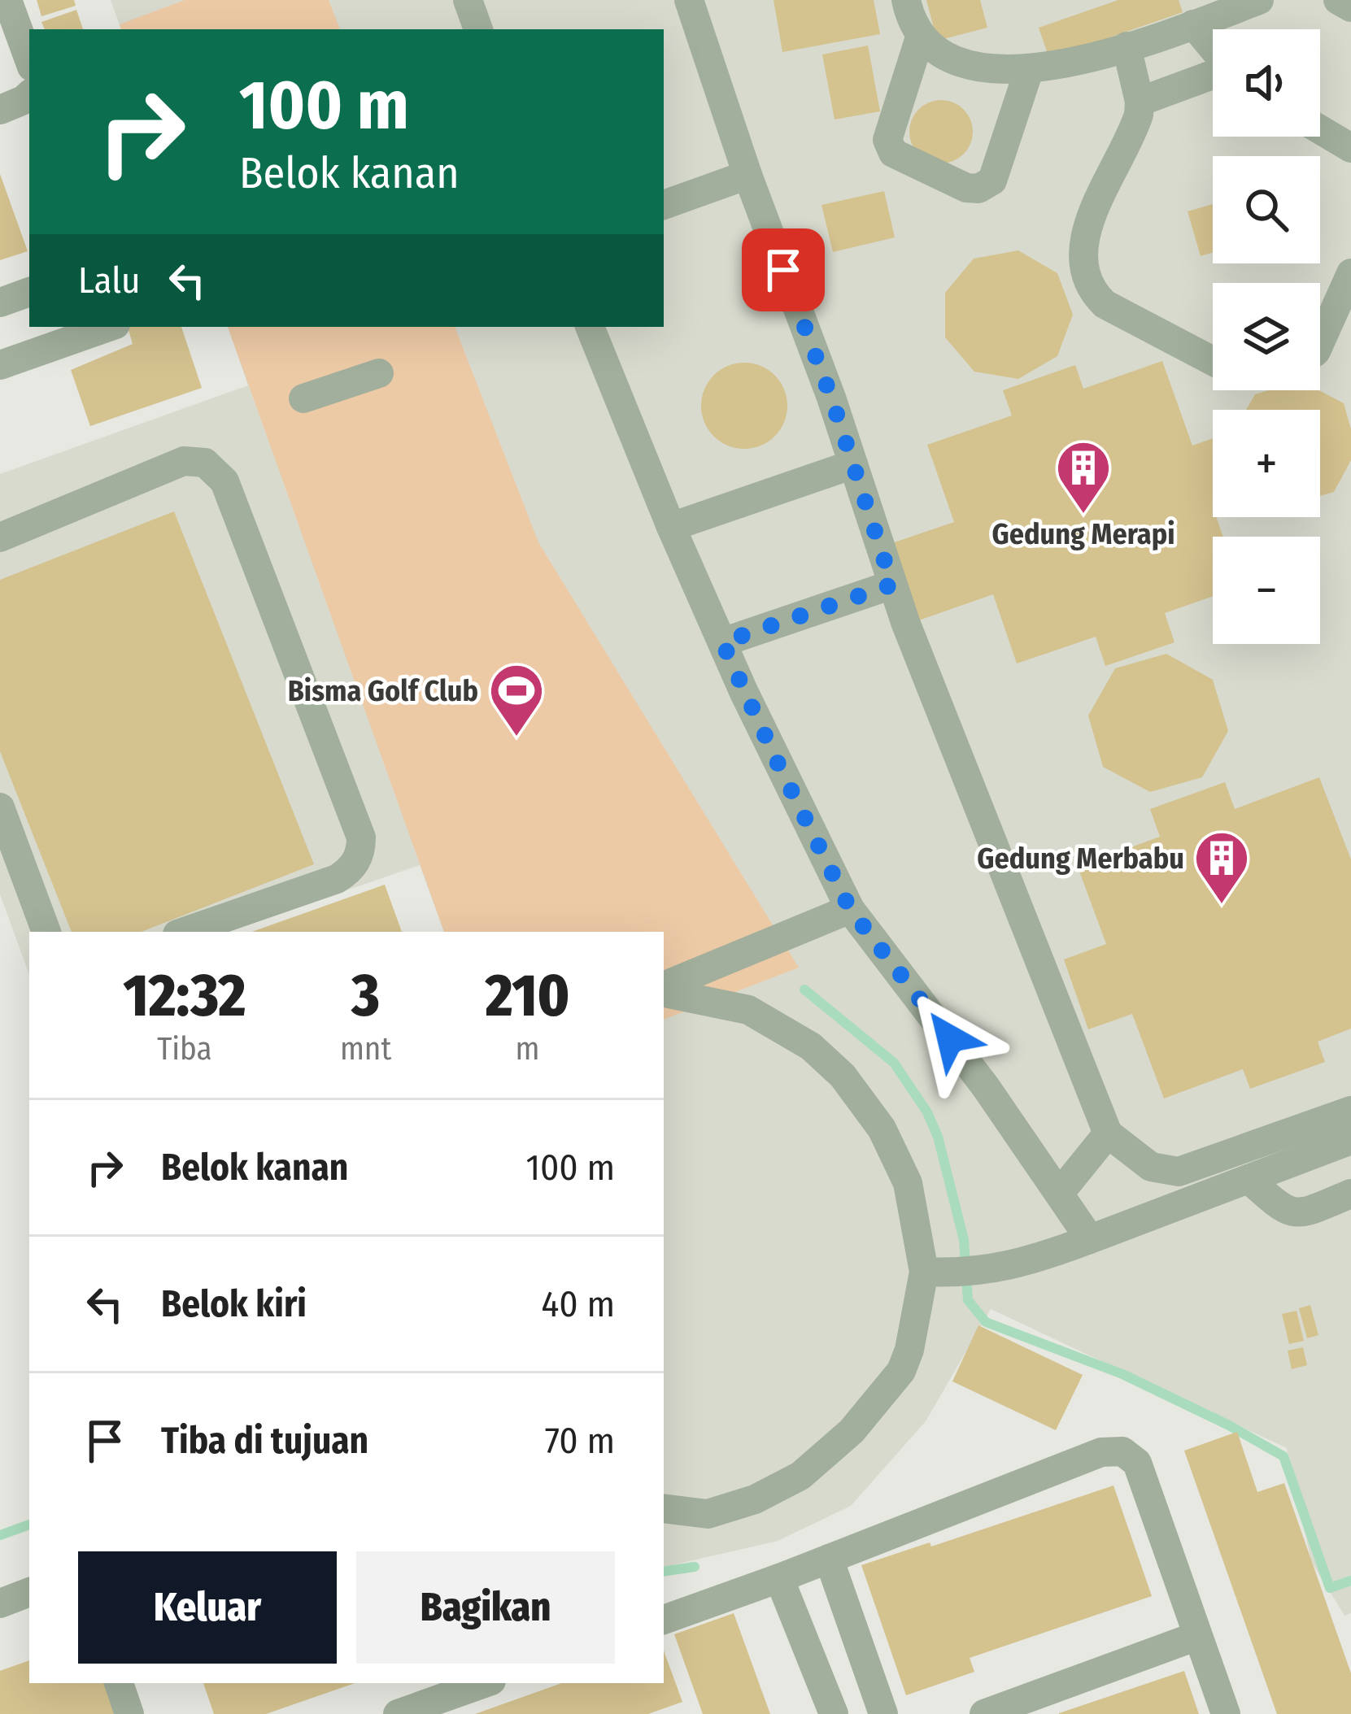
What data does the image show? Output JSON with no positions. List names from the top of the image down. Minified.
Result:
{"places":{"building":["Gedung Merapi","Gedung Merbabu"],"sports":["Bisma Golf Club"]},"page":{"map_buttons":["+","−"],"turn":["100 m","Belok kanan"],"then":"Lalu","eta":["12:32","Tiba","3","mnt","210","m"],"list":[{"name":"Belok kanan","value":"100 m"},{"name":"Belok kiri","value":"40 m"},{"name":"Tiba di tujuan","value":"70 m"}],"buttons":["Keluar","Bagikan"]}}
